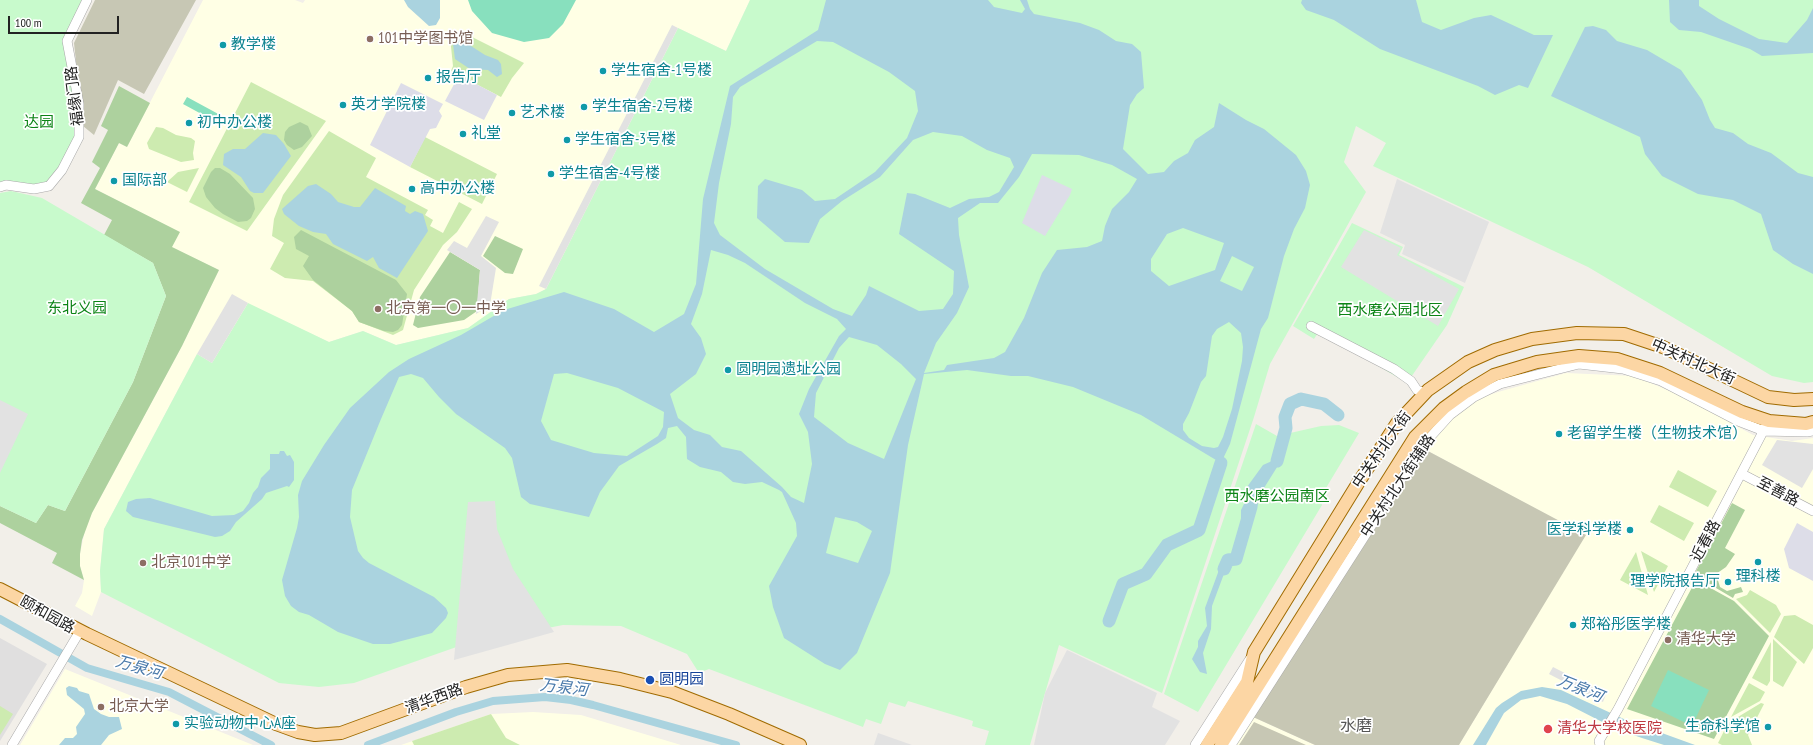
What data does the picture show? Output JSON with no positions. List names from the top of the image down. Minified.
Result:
{"streets":{"main road":["中关村北大街","颐和园路","清华西路"],"street":["福缘门路","中关村北大街辅路","至善路","近春路"]},"crossings":[["中关村北大街","中关村北大街辅路"],["中关村北大街","近春路"],["中关村北大街辅路","近春路"],["至善路","近春路"],["颐和园路","清华西路"]],"districts":["水磨"],"water":["万泉河"],"parks":["达园","东北义园","西水磨公园北区","西水磨公园南区"],"places":["101中学图书馆","教学楼","学生宿舍-1号楼","报告厅","英才学院楼","学生宿舍-2号楼","艺术楼","初中办公楼","礼堂","学生宿舍-3号楼","学生宿舍-4号楼","国际部","高中办公楼","北京第一〇一中学","圆明园遗址公园","老留学生楼（生物技术馆）","医学科学楼","理科楼","北京101中学","理学院报告厅","郑裕彤医学楼","清华大学","圆明园","北京大学","实验动物中心A座","生命科学馆","清华大学校医院"],"scale_bar":"100 m"}
